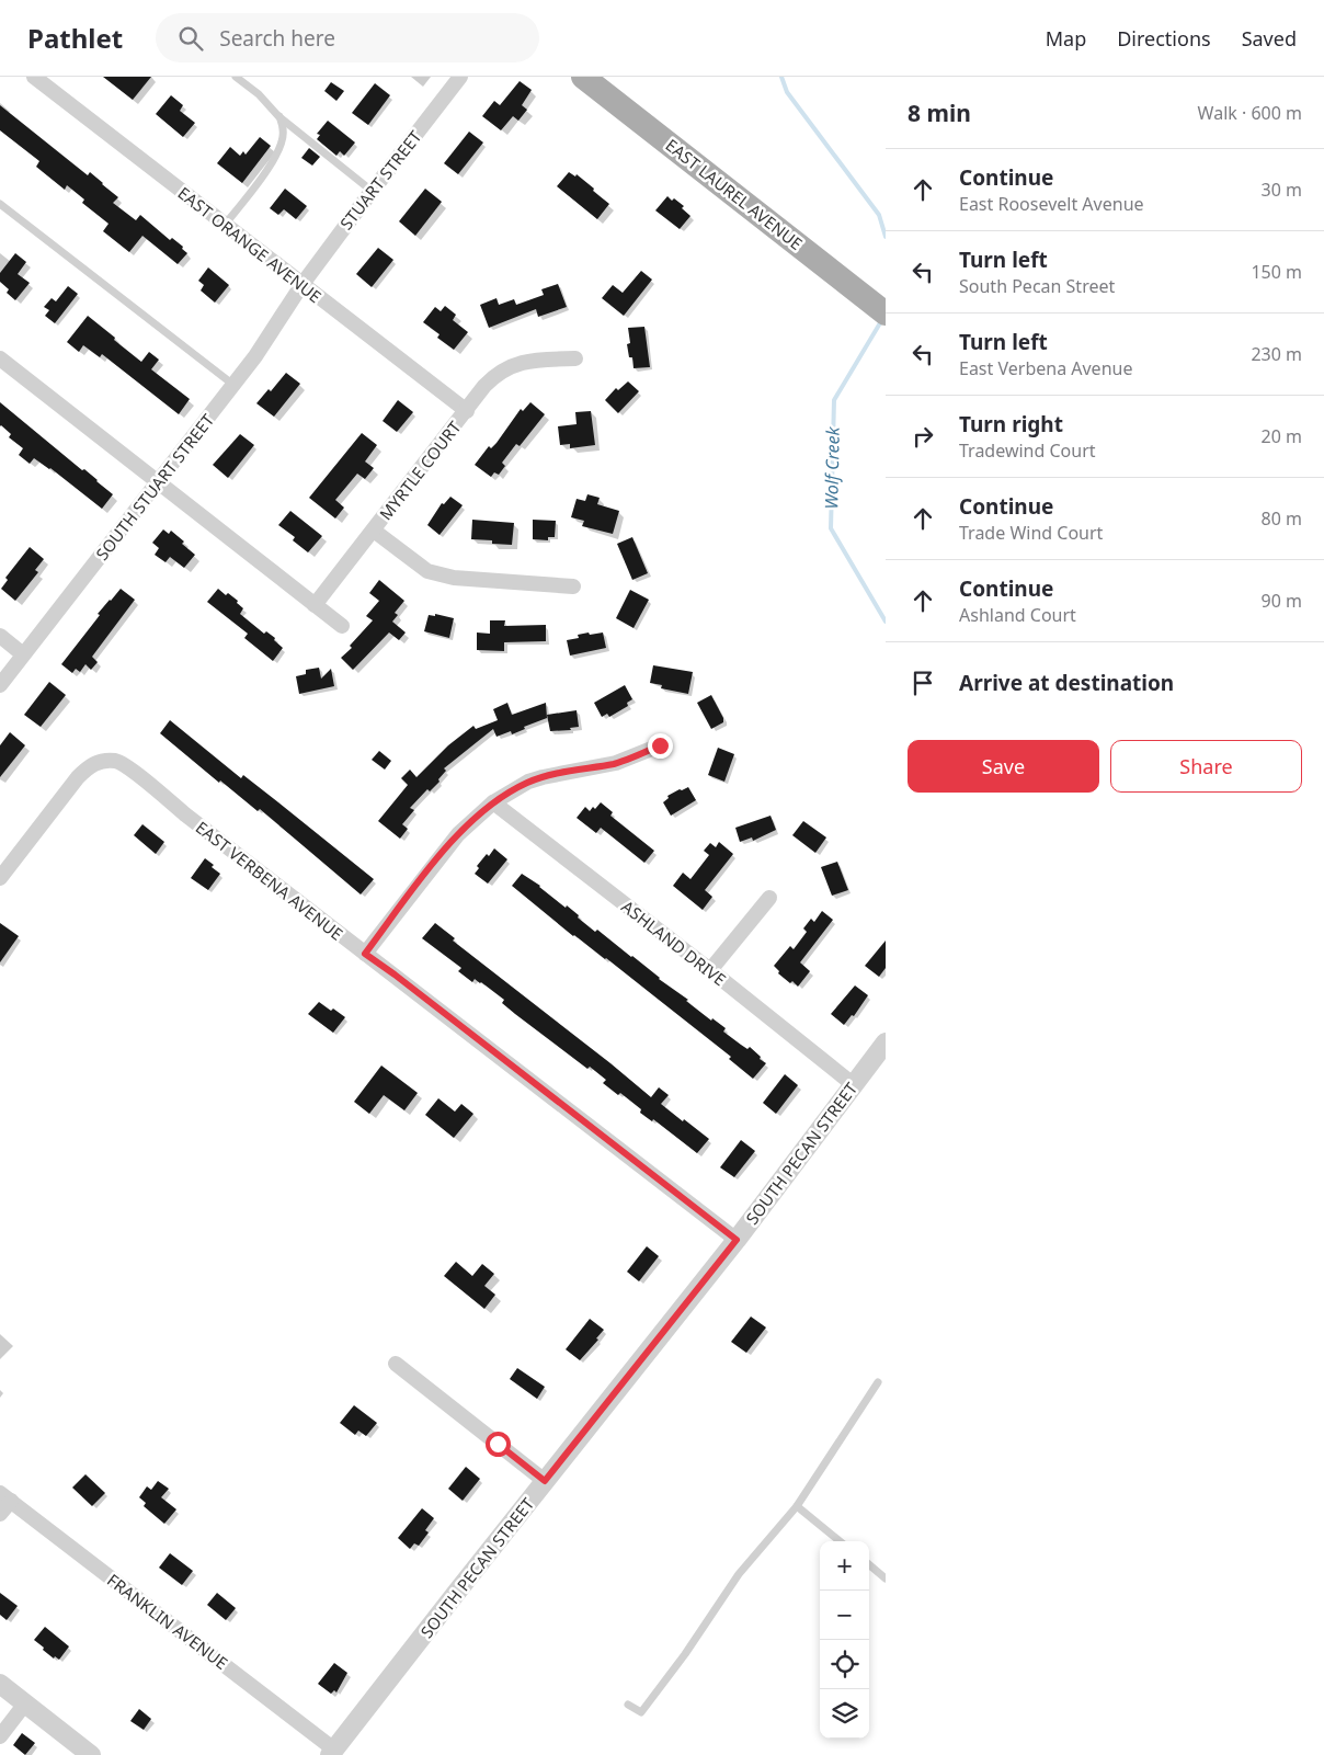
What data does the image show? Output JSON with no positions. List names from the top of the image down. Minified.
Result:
{"streets":{"main road":["EAST LAUREL AVENUE"],"street":["STUART STREET","EAST ORANGE AVENUE","MYRTLE COURT","SOUTH STUART STREET","EAST VERBENA AVENUE","ASHLAND DRIVE","SOUTH PECAN STREET","FRANKLIN AVENUE"]},"crossings":[["STUART STREET","EAST ORANGE AVENUE"],["STUART STREET","SOUTH STUART STREET"],["EAST ORANGE AVENUE","MYRTLE COURT"],["EAST ORANGE AVENUE","SOUTH STUART STREET"],["EAST VERBENA AVENUE","SOUTH PECAN STREET"],["ASHLAND DRIVE","SOUTH PECAN STREET"],["SOUTH PECAN STREET","FRANKLIN AVENUE"]],"water":["Wolf Creek"],"page":{"header":"Pathlet","search":"Search here","nav":["Map","Directions","Saved"],"heading":["8 min","Walk · 600 m"],"list":[["Continue","East Roosevelt Avenue","30 m"],["Turn left","South Pecan Street","150 m"],["Turn left","East Verbena Avenue","230 m"],["Turn right","Tradewind Court","20 m"],["Continue","Trade Wind Court","80 m"],["Continue","Ashland Court","90 m"],"Arrive at destination"],"buttons":["Save","Share"],"map_buttons":["+","−"]}}
